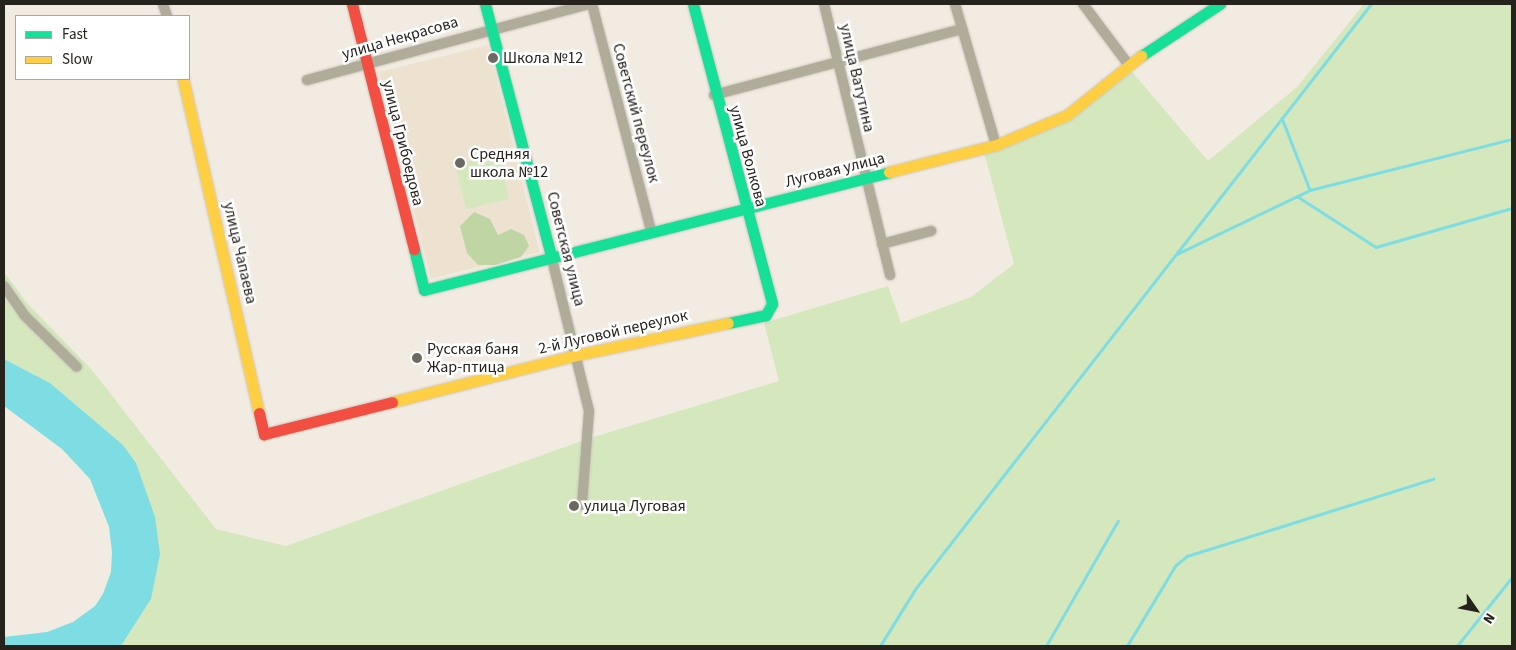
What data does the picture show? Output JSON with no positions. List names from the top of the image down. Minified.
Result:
{"streets":{"street":["улица Некрасова","улица Ватутина","Советский переулок","улица Грибоедова","улица Волкова","Луговая улица","Советская улица","улица Чапаева","2-й Луговой переулок"]},"crossings":[["улица Некрасова","улица Грибоедова"],["улица Некрасова","Советская улица"],["улица Ватутина","Луговая улица"],["Советский переулок","Луговая улица"],["улица Грибоедова","Луговая улица"],["улица Волкова","Луговая улица"],["улица Волкова","2-й Луговой переулок"],["Луговая улица","Советская улица"],["Советская улица","2-й Луговой переулок"],["улица Чапаева","2-й Луговой переулок"]],"places":["Школа №12","Средняя школа №12","Русская баня Жар-птица","улица Луговая"],"legend":["Fast","Slow"],"north":"bottom right"}
